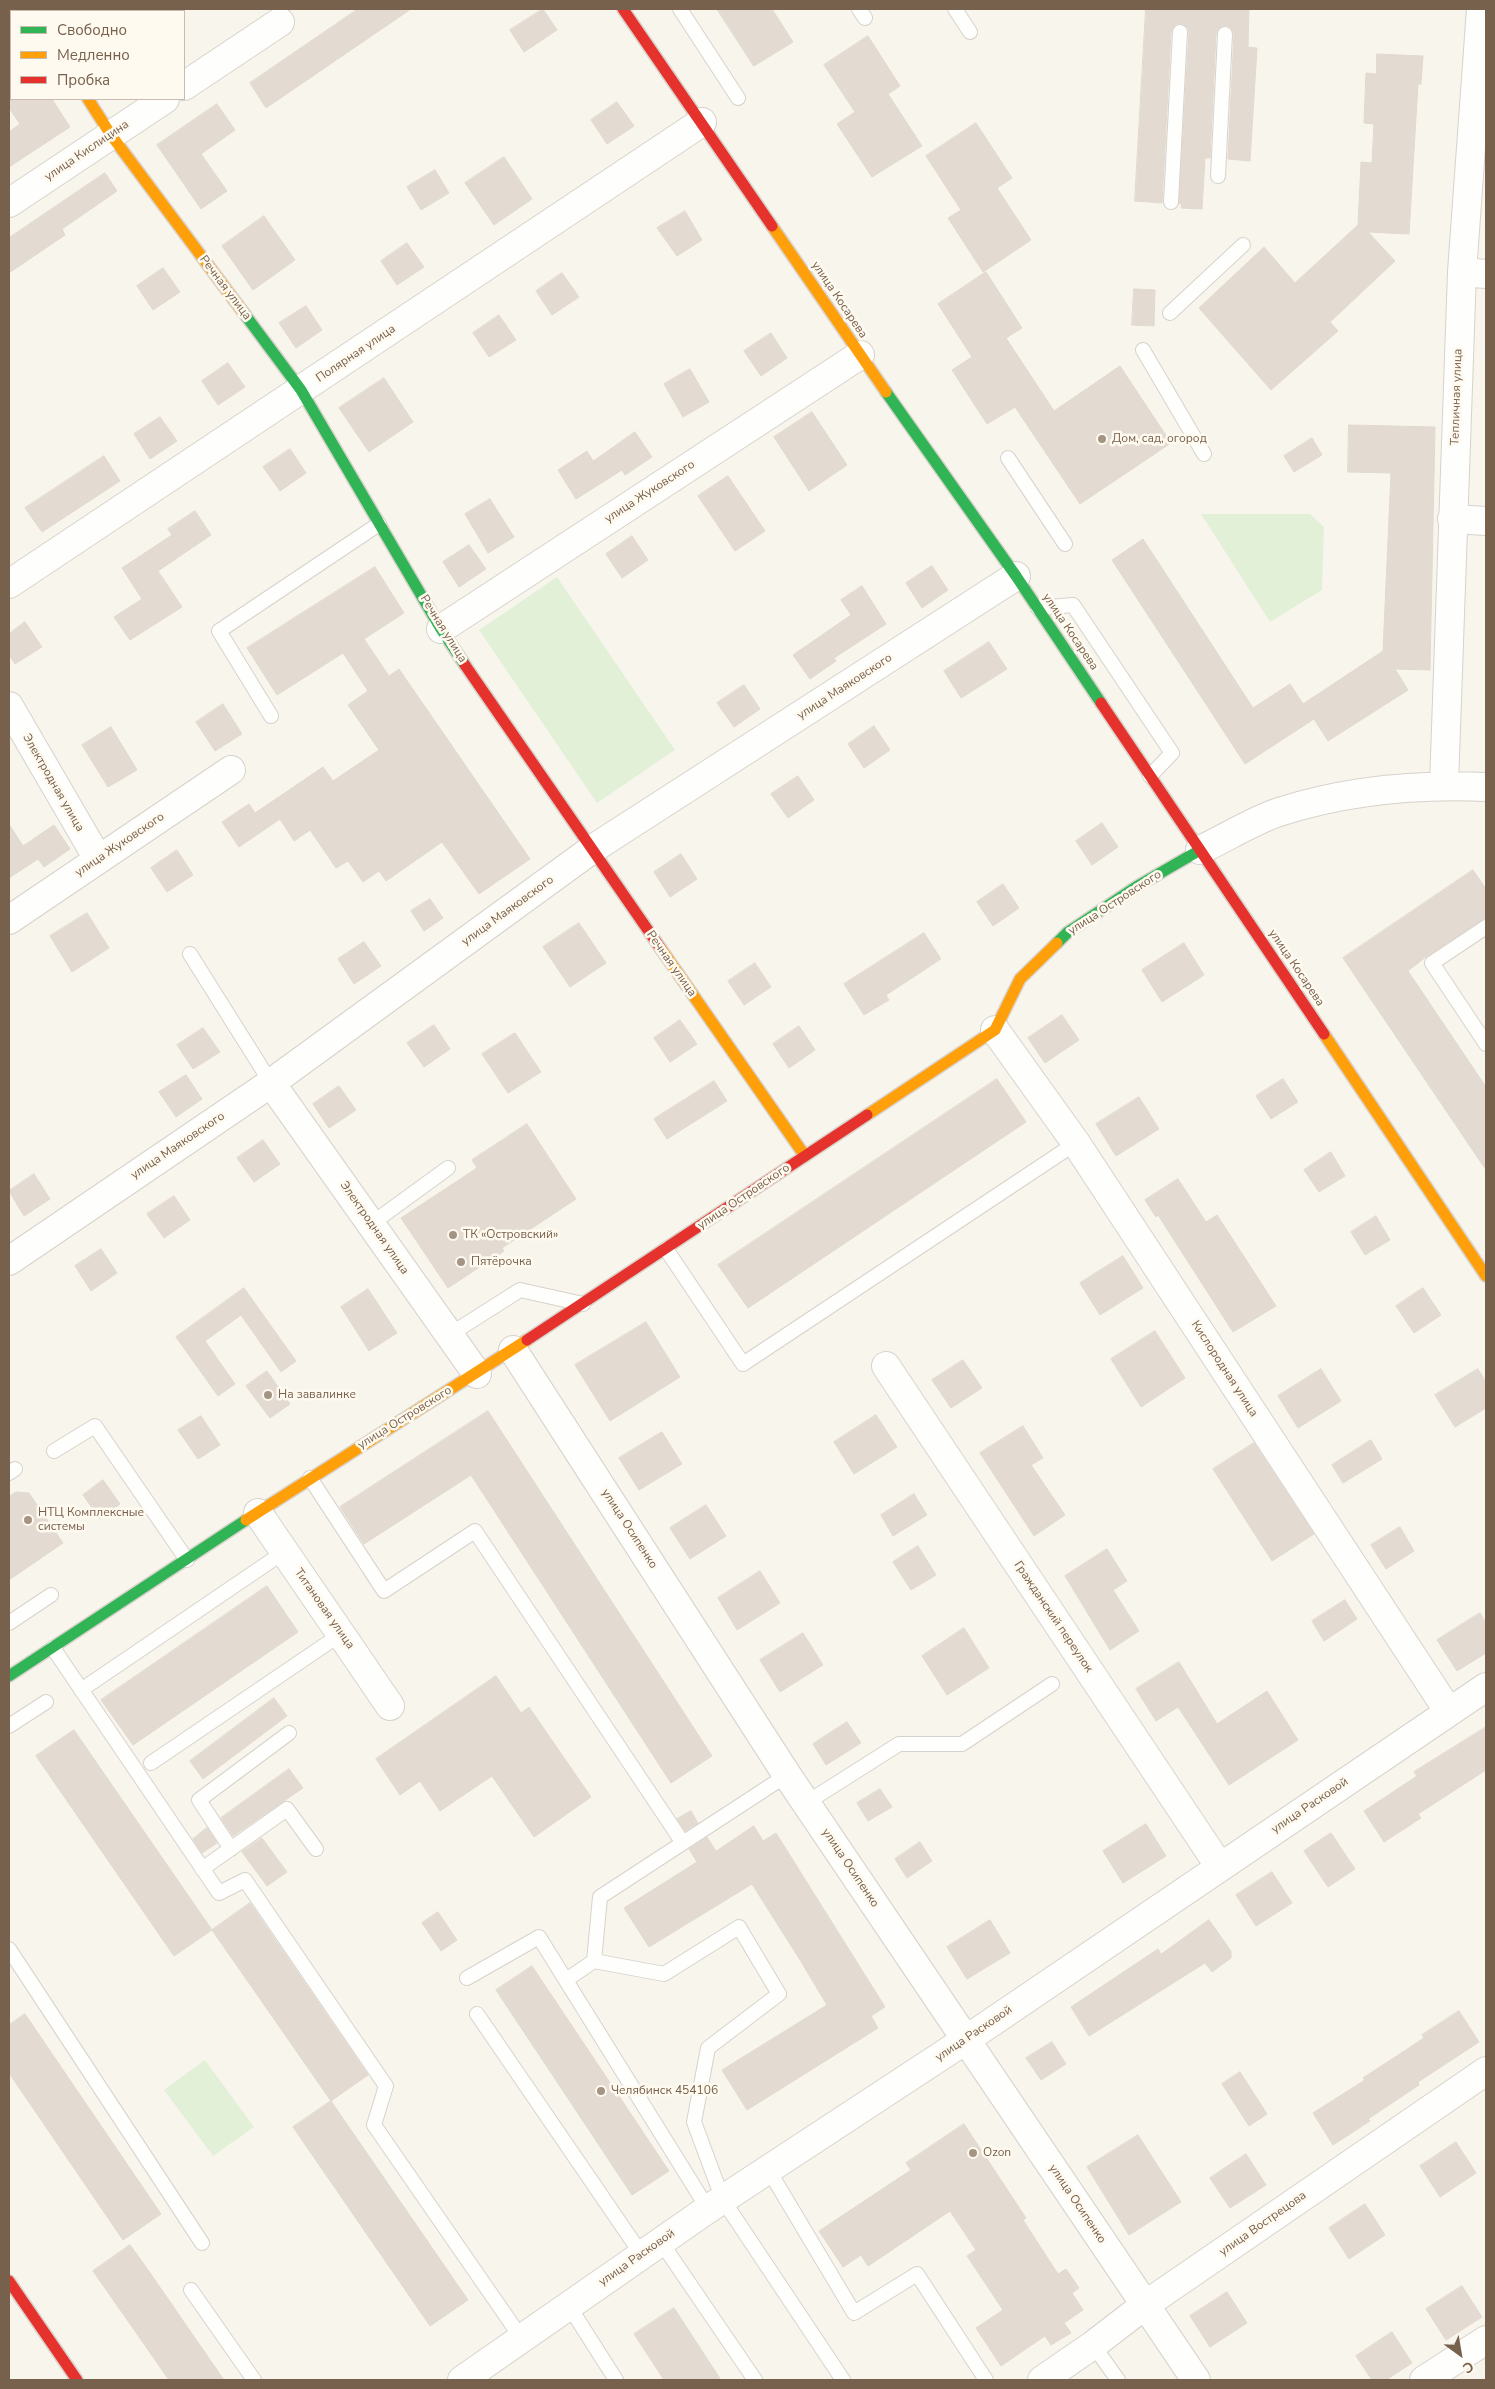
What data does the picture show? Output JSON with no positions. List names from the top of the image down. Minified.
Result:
{"streets":{"street":["улица Кислицина","Речная улица","улица Косарева","Полярная улица","Тепличная улица","улица Жуковского","улица Маяковского","Электродная улица","улица Островского","Кислородная улица","улица Осипенко","Титановая улица","Гражданский переулок","улица Расковой","улица Вострецова"]},"crossings":[["улица Кислицина","Речная улица"],["Речная улица","Полярная улица"],["Речная улица","улица Жуковского"],["Речная улица","улица Маяковского"],["Речная улица","улица Островского"],["улица Косарева","Полярная улица"],["улица Косарева","улица Жуковского"],["улица Косарева","улица Маяковского"],["улица Косарева","улица Островского"],["Тепличная улица","улица Островского"],["улица Жуковского","Электродная улица"],["улица Маяковского","Электродная улица"],["Электродная улица","улица Островского"],["улица Островского","Кислородная улица"],["улица Островского","улица Осипенко"],["улица Островского","Титановая улица"],["Кислородная улица","улица Расковой"],["улица Осипенко","улица Расковой"],["улица Осипенко","улица Вострецова"],["Гражданский переулок","улица Расковой"]],"places":["Дом, сад, огород","ТК «Островский»","Пятёрочка","На завалинке","НТЦ Комплексные системы","Челябинск 454106","Ozon"],"legend":["Свободно","Медленно","Пробка"],"north":"bottom right"}
